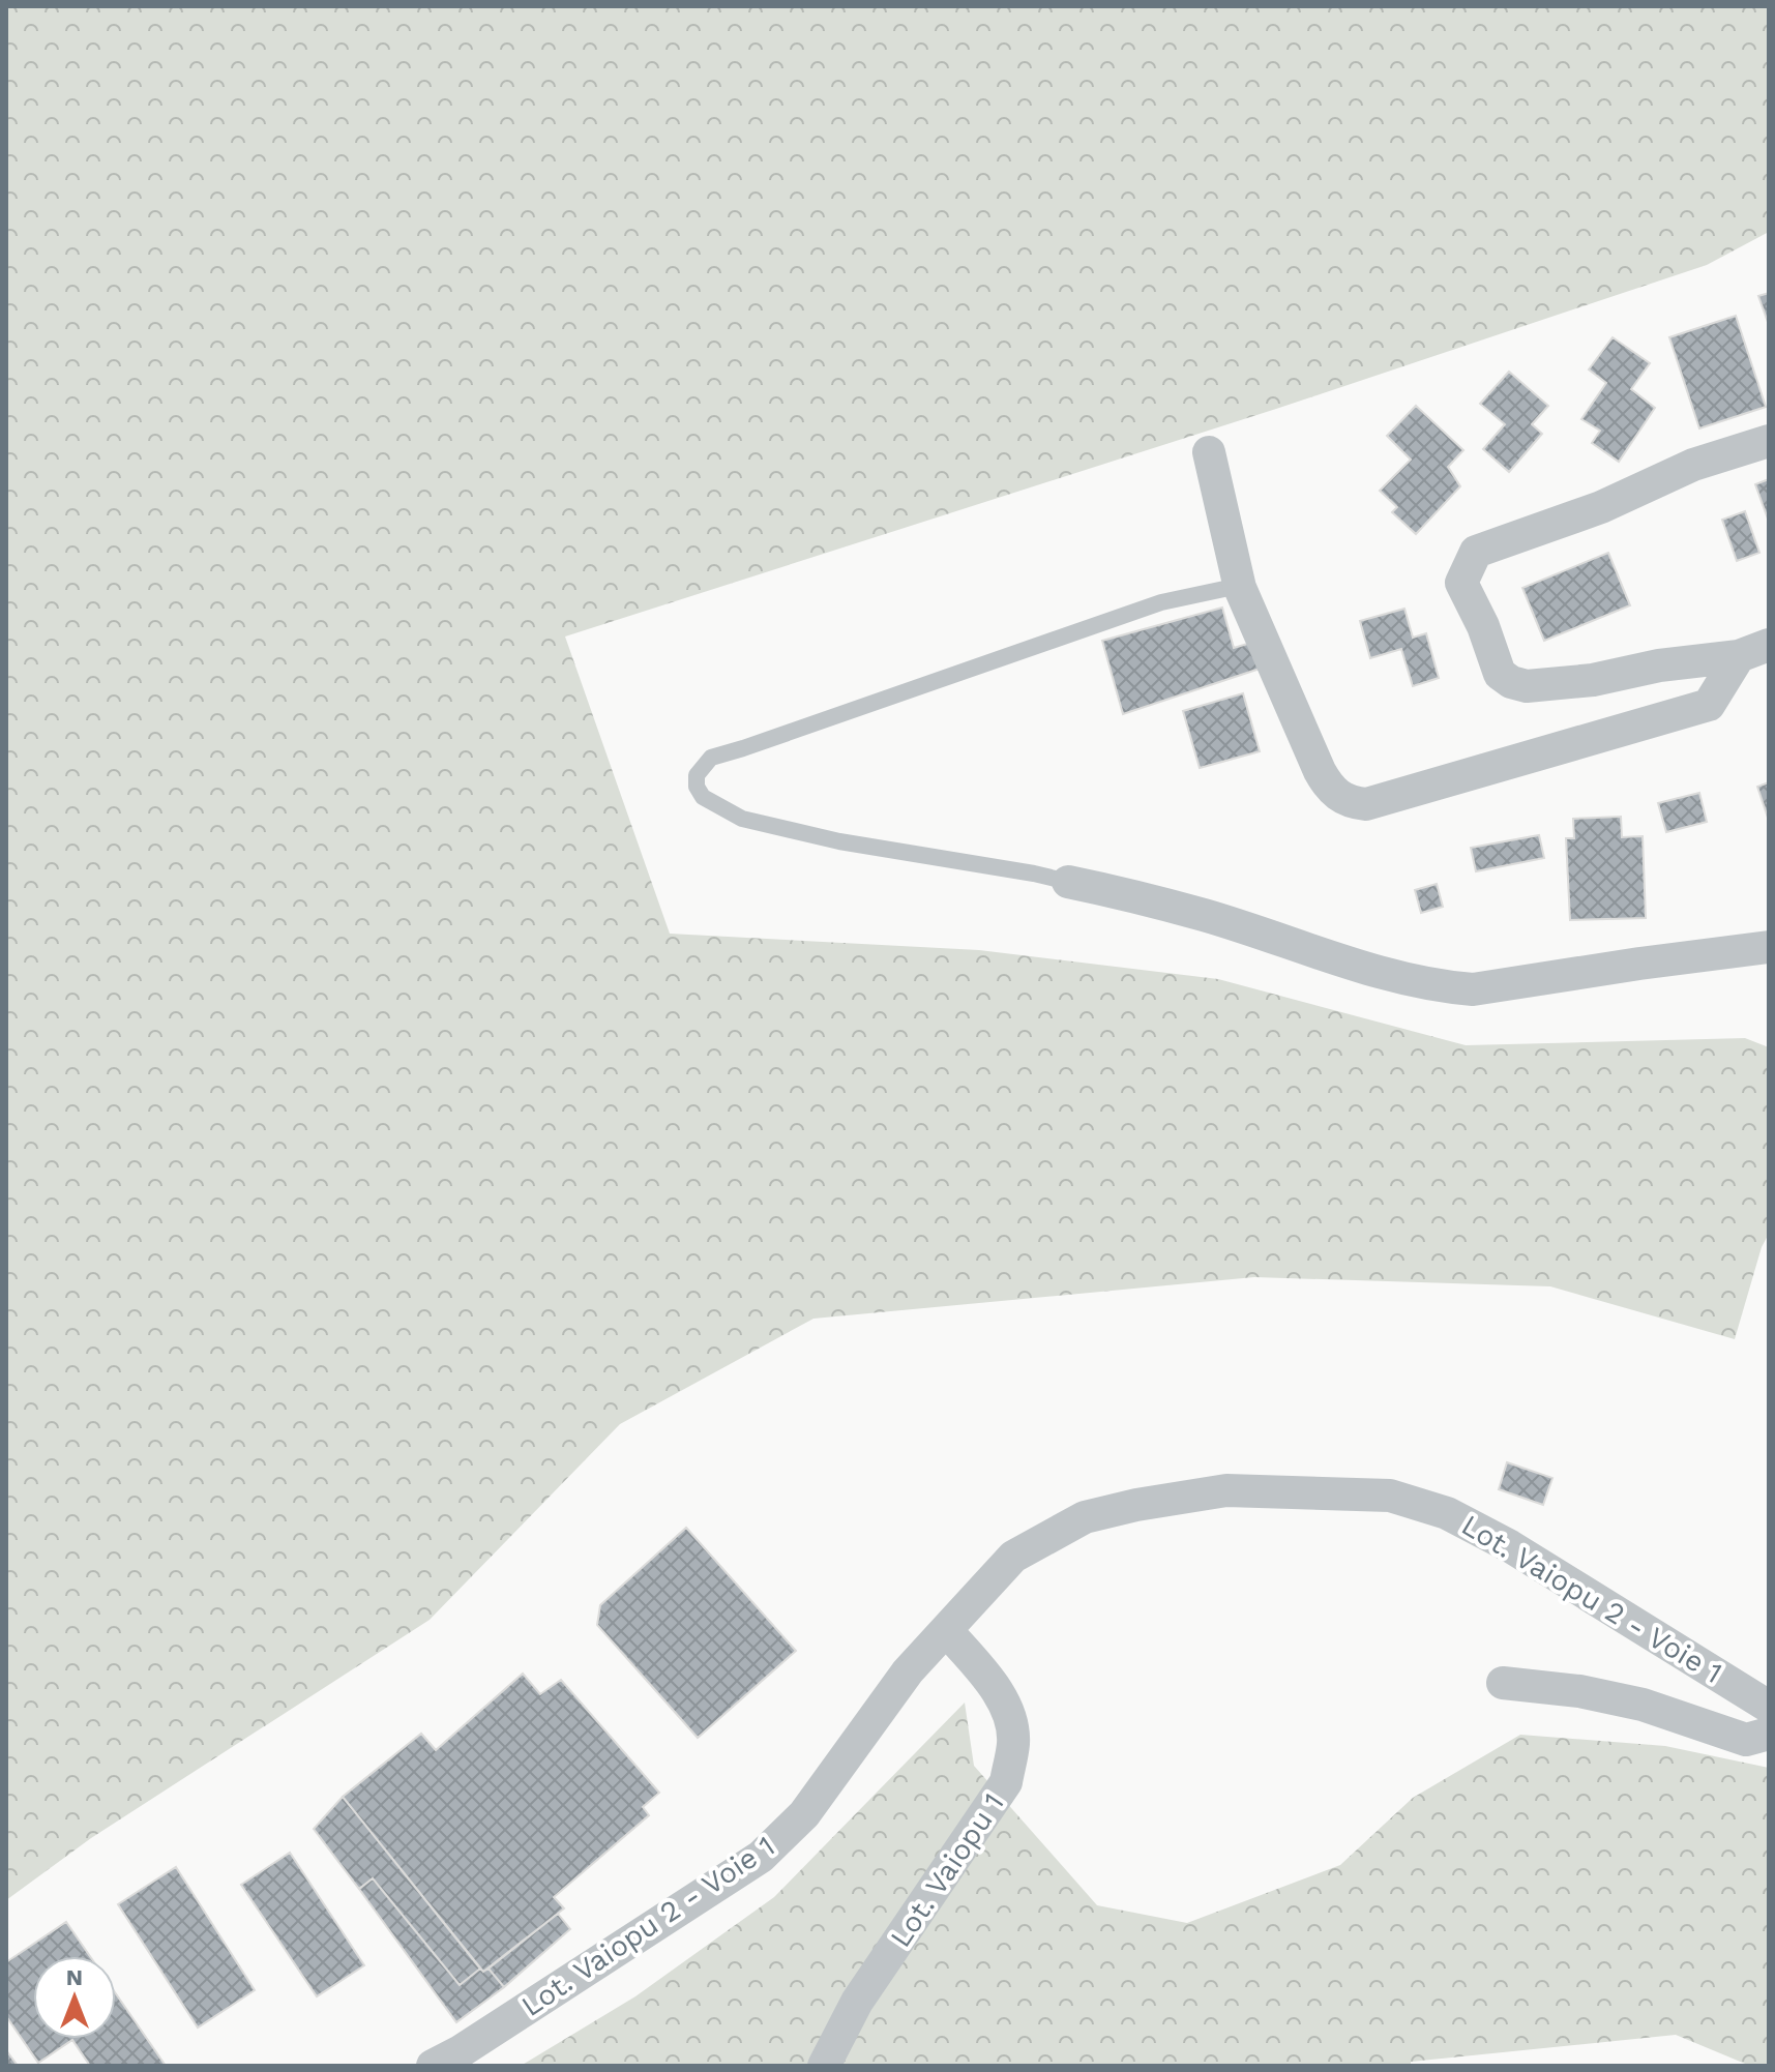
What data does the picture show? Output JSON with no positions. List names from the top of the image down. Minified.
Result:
{"streets":{"street":["Lot. Vaiopu 2 - Voie 1","Lot. Vaiopu 1"]},"crossings":[["Lot. Vaiopu 2 - Voie 1","Lot. Vaiopu 1"]],"north":"top"}
